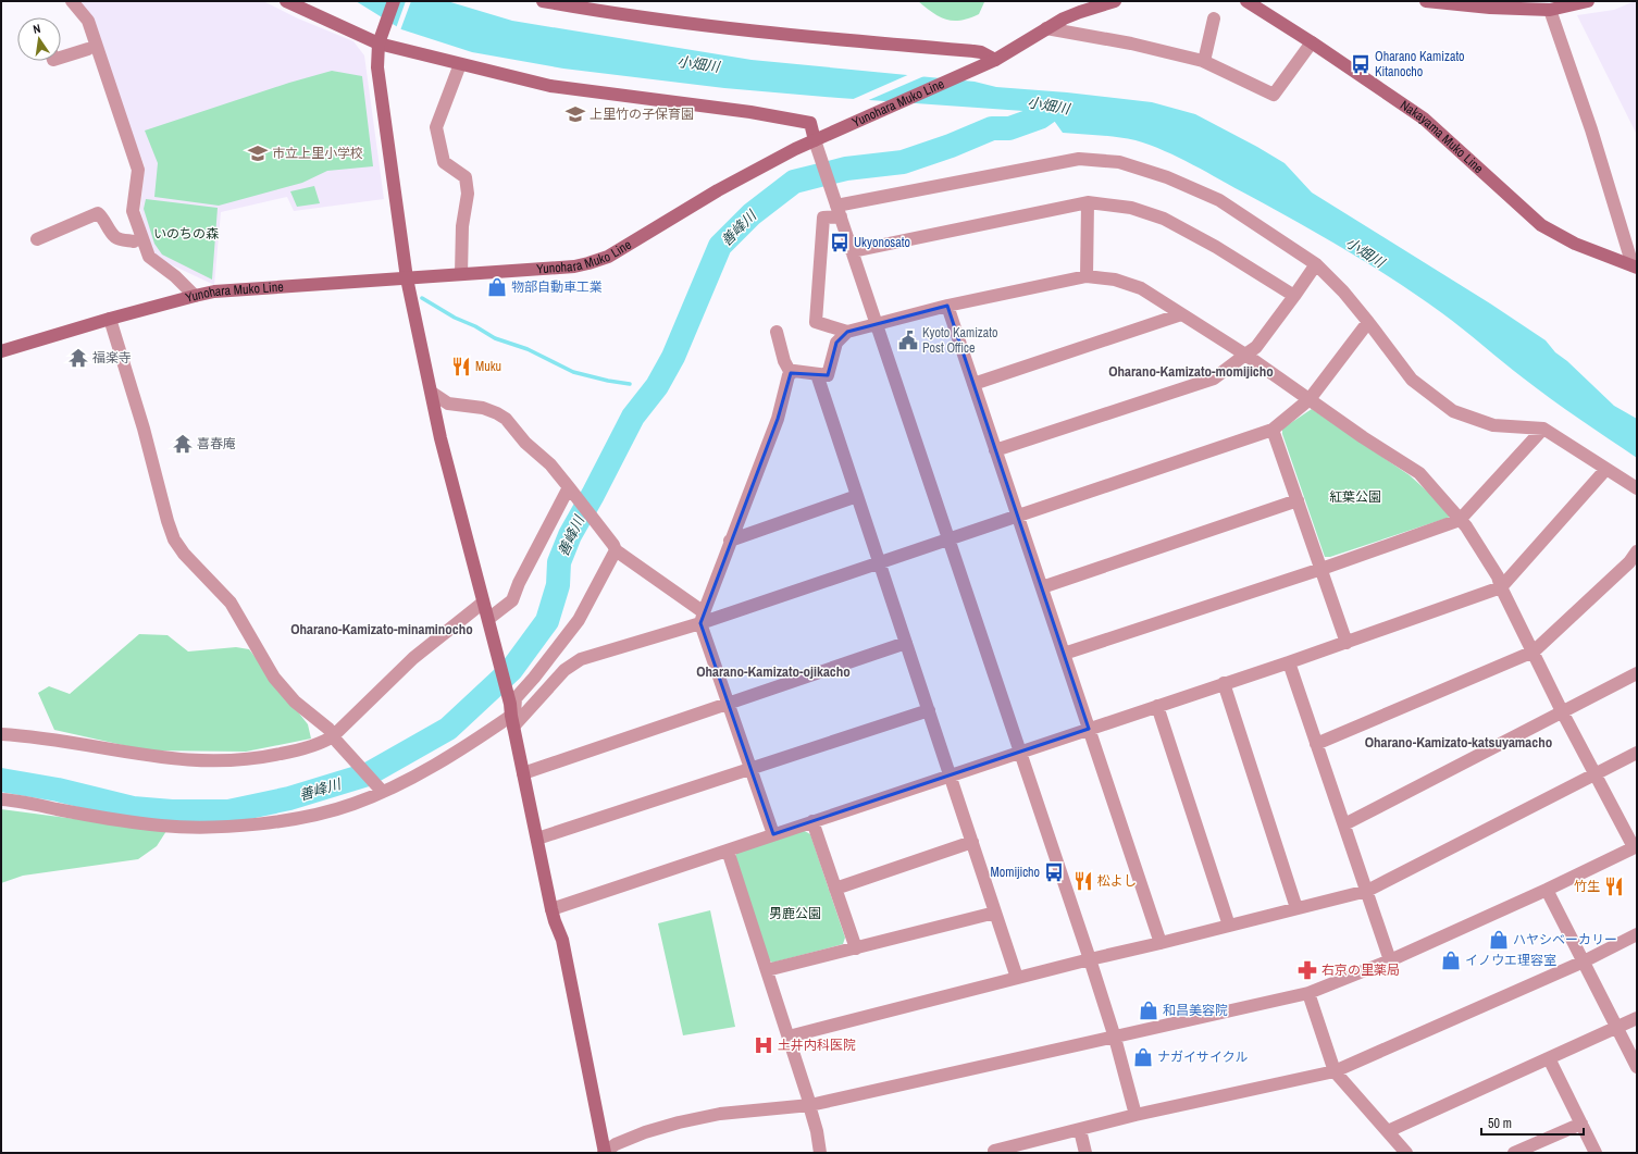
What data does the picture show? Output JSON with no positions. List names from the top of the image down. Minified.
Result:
{"streets":{"street":["Yunohara Muko Line","Nakayama Muko Line"]},"districts":["Oharano-Kamizato-momijicho","Oharano-Kamizato-minaminocho","Oharano-Kamizato-ojikacho","Oharano-Kamizato-katsuyamacho"],"water":["小畑川","善峰川"],"parks":["いのちの森","紅葉公園","男鹿公園"],"places":{"bus stop":["Oharano Kamizato Kitanocho","Ukyonosato","Momijicho"],"school or university":["上里竹の子保育園","市立上里小学校"],"shop":["物部自動車工業","ハヤシベーカリー","イノウエ理容室","和昌美容院","ナガイサイクル"],"public building":["Kyoto Kamizato Post Office"],"temple":["福楽寺","喜春庵"],"restaurant":["Muku","松よし","竹生"],"pharmacy":["右京の里薬局"],"hospital":["土井内科医院"]},"scale_bar":"50 m","north":"top"}
